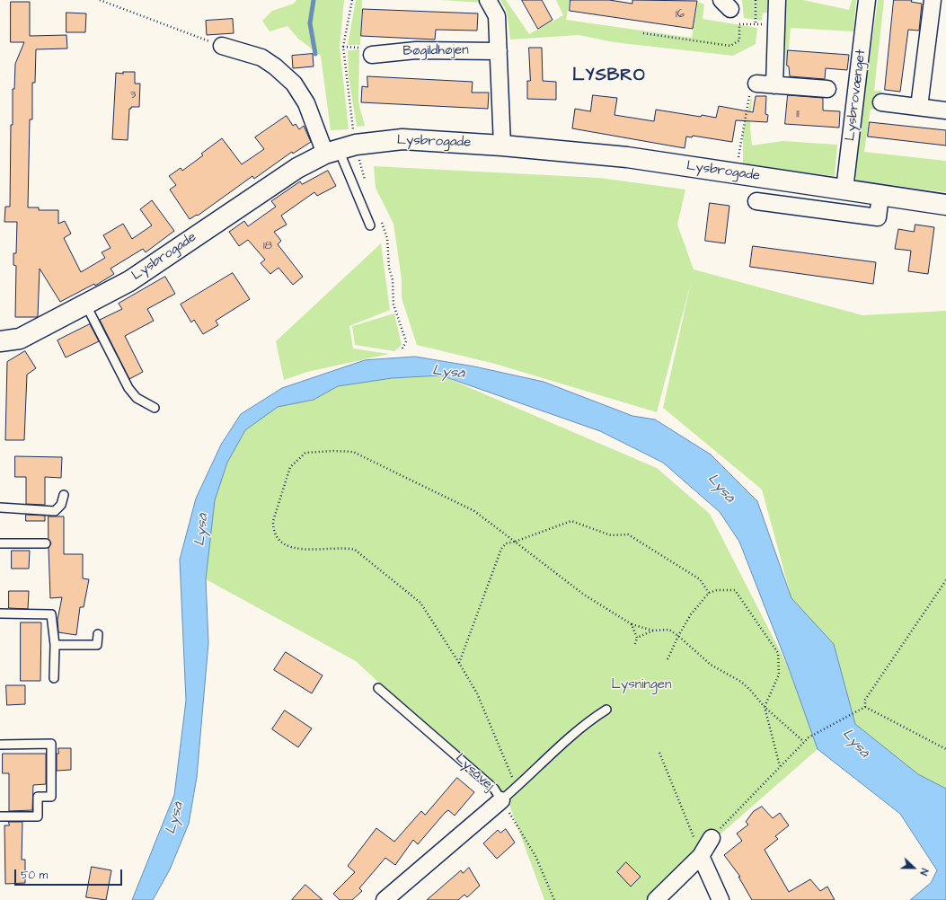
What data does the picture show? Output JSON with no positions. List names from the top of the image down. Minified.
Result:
{"streets":{"street":["Bøgildhøjen","Lysbrovænget","Lysbrogade","Lysåvej"]},"crossings":[["Lysbrovænget","Lysbrogade"]],"districts":["LYSBRO"],"water":["Lyså"],"parks":["Lysningen"],"house_numbers":["16","3","11","18"],"scale_bar":"50 m","north":"right"}
